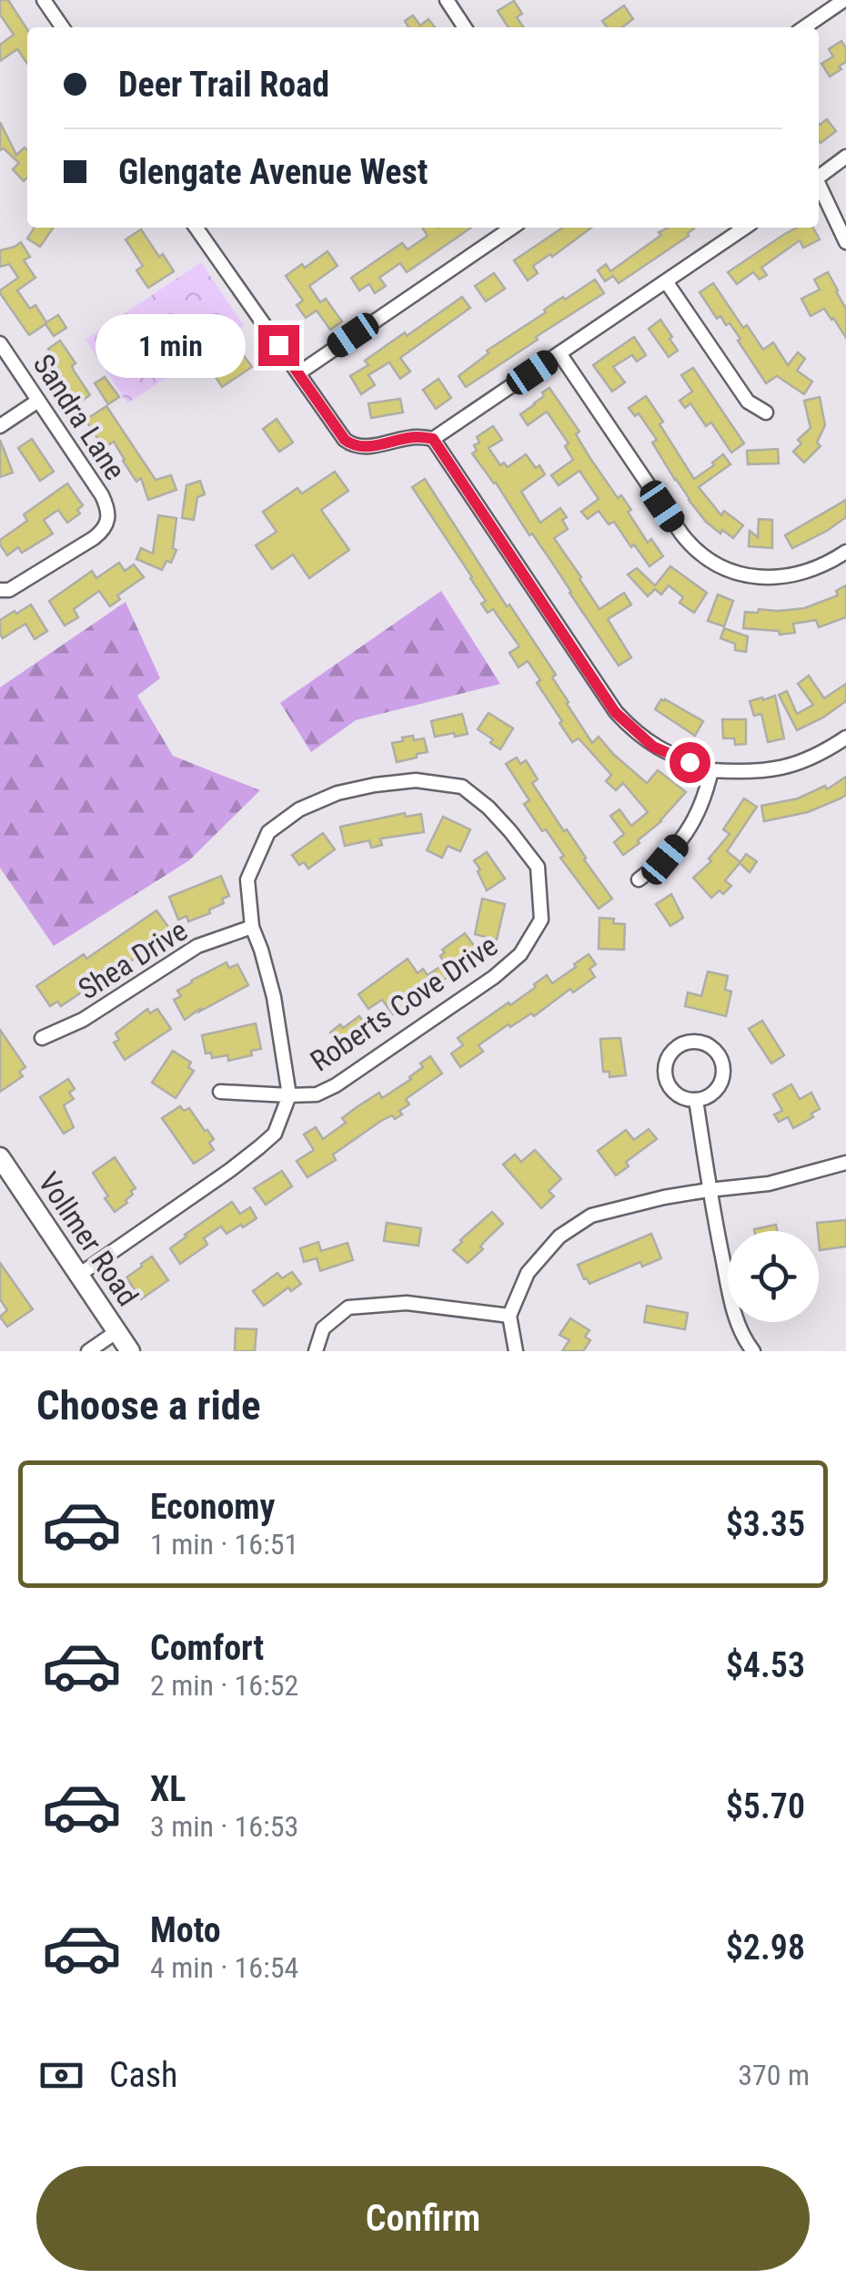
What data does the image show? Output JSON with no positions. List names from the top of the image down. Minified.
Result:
{"streets":{"main road":["Vollmer Road"],"street":["Sandra Lane","Shea Drive","Roberts Cove Drive"]},"crossings":[["Shea Drive","Roberts Cove Drive"],["Roberts Cove Drive","Vollmer Road"]],"page":{"banner":["Deer Trail Road","Glengate Avenue West"],"bubble":"1 min","heading":"Choose a ride","list":[{"name":"Economy","note":"1 min · 16:51","value":"$3.35"},{"name":"Comfort","note":"2 min · 16:52","value":"$4.53"},{"name":"XL","note":"3 min · 16:53","value":"$5.70"},{"name":"Moto","note":"4 min · 16:54","value":"$2.98"}],"pay":["Cash","370 m"],"buttons":"Confirm"}}
